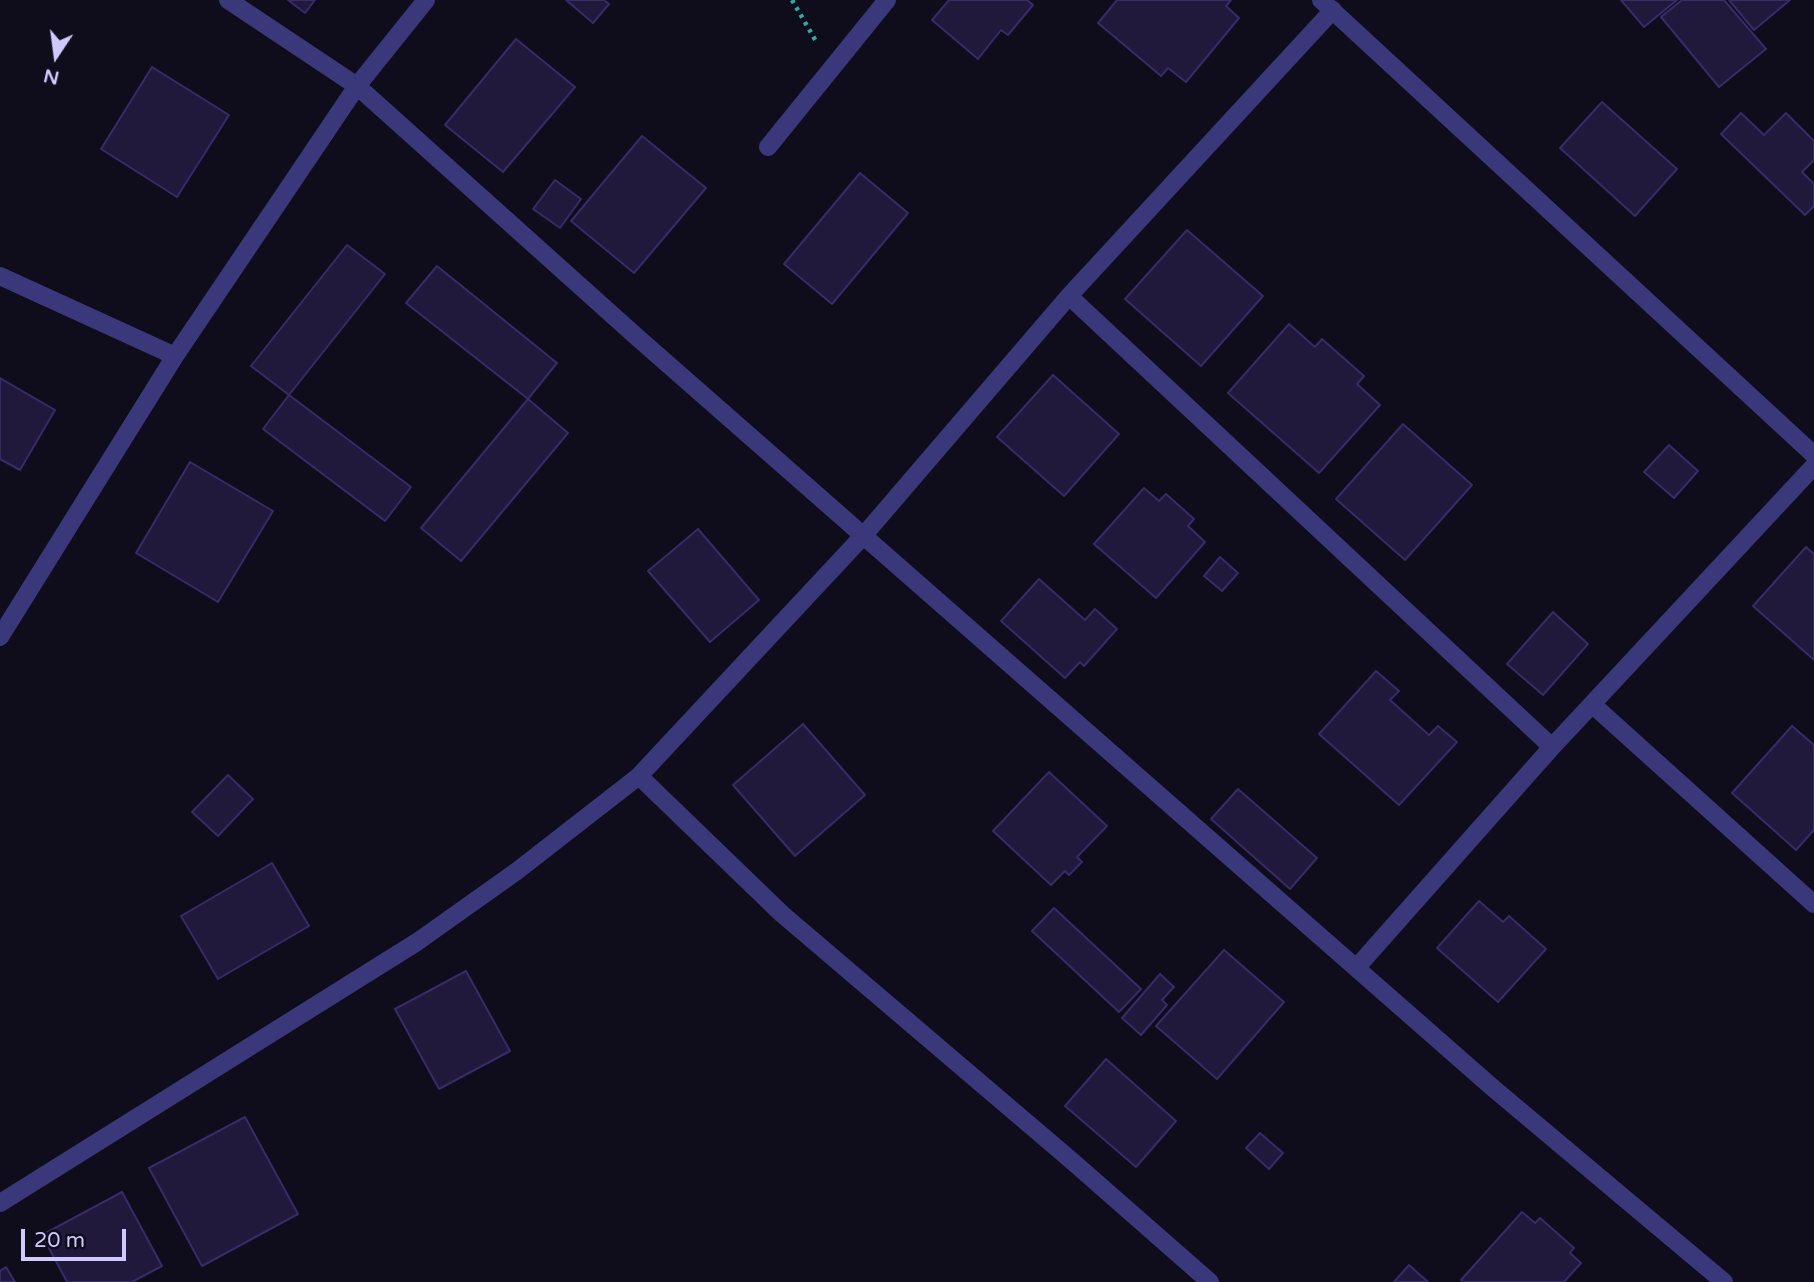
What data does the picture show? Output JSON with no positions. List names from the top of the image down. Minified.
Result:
{"scale_bar":"20 m","north":"bottom"}
